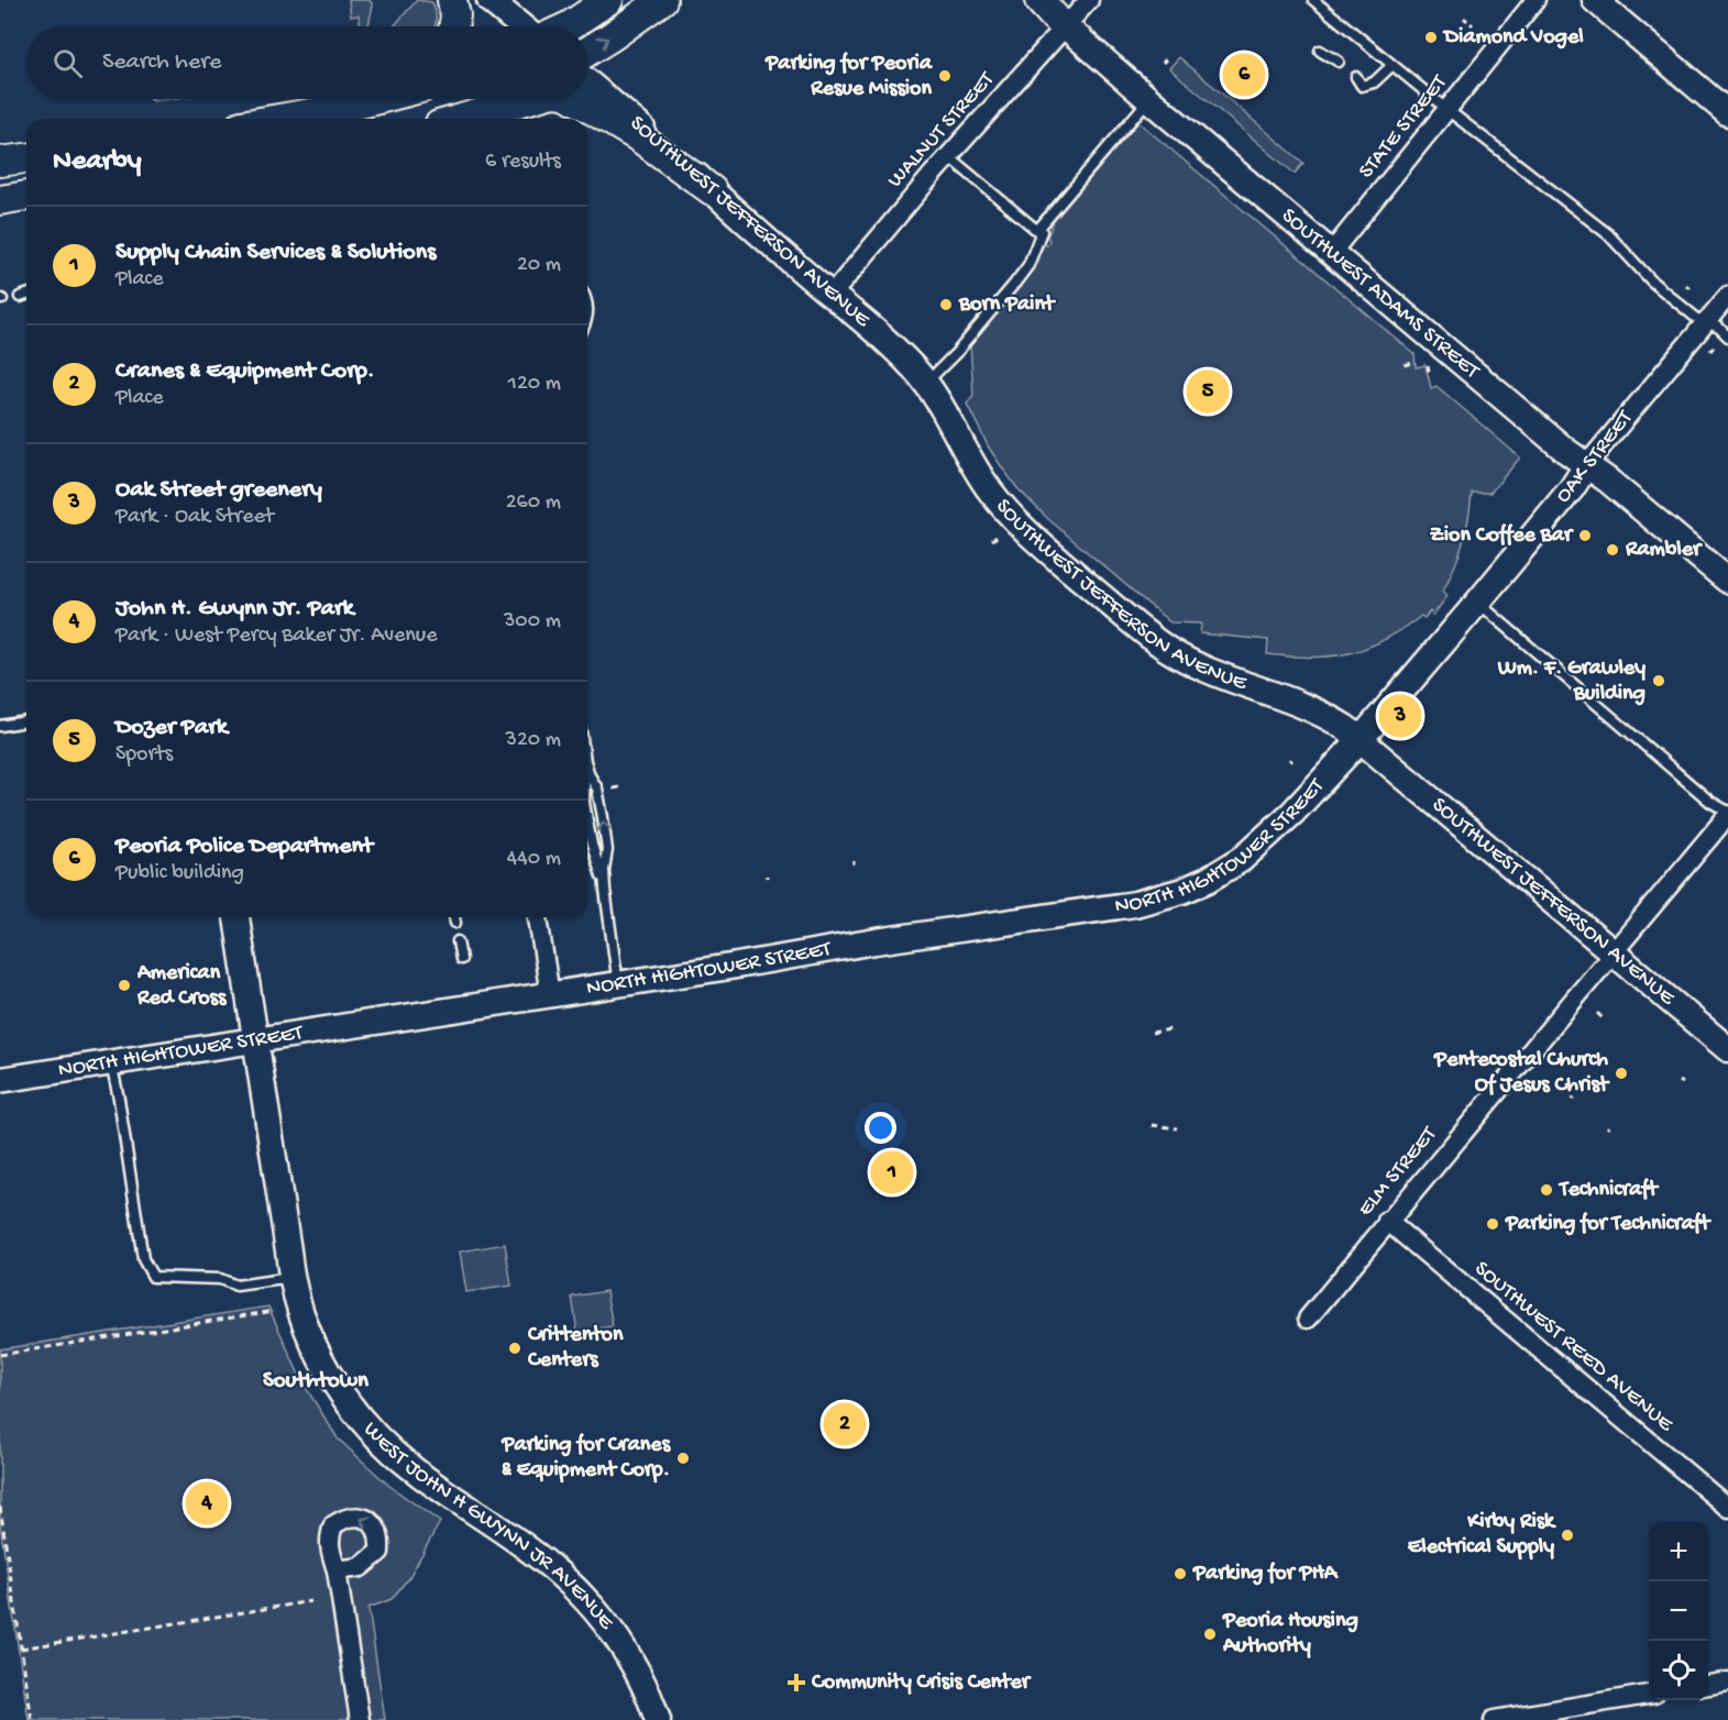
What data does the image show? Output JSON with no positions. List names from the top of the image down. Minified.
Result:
{"streets":{"street":["STATE STREET","WALNUT STREET","SOUTHWEST JEFFERSON AVENUE","SOUTHWEST ADAMS STREET","OAK STREET","NORTH HIGHTOWER STREET","ELM STREET","SOUTHWEST REED AVENUE","WEST JOHN H GWYNN JR AVENUE"]},"crossings":[["STATE STREET","SOUTHWEST ADAMS STREET"],["WALNUT STREET","SOUTHWEST JEFFERSON AVENUE"],["WALNUT STREET","SOUTHWEST ADAMS STREET"],["SOUTHWEST JEFFERSON AVENUE","OAK STREET"],["SOUTHWEST JEFFERSON AVENUE","NORTH HIGHTOWER STREET"],["SOUTHWEST JEFFERSON AVENUE","ELM STREET"],["SOUTHWEST ADAMS STREET","OAK STREET"],["OAK STREET","NORTH HIGHTOWER STREET"],["NORTH HIGHTOWER STREET","WEST JOHN H GWYNN JR AVENUE"],["ELM STREET","SOUTHWEST REED AVENUE"]],"districts":["Southtown"],"places":{"other":["Diamond Vogel","Parking for Peoria Resue Mission","Born Paint","Zion Coffee Bar","Rambler","Wm. F. Grawley Building","American Red Cross","Pentecostal Church Of Jesus Christ","Technicraft","Parking for Technicraft","Crittenton Centers","Parking for Cranes & Equipment Corp.","Kirby Risk Electrical Supply","Parking for PHA","Peoria Housing Authority"],"health":["Community Crisis Center"]},"page":{"search":"Search here","pins":["6","5","3","1","2","4"],"heading":["Nearby","6 results"],"list":[{"mark":"1","name":"Supply Chain Services & Solutions","note":"Place","value":"20 m"},{"mark":"2","name":"Cranes & Equipment Corp.","note":"Place","value":"120 m"},{"mark":"3","name":"Oak Street greenery","note":"Park · Oak Street","value":"260 m"},{"mark":"4","name":"John H. Gwynn Jr. Park","note":"Park · West Percy Baker Jr. Avenue","value":"300 m"},{"mark":"5","name":"Dozer Park","note":"Sports","value":"320 m"},{"mark":"6","name":"Peoria Police Department","note":"Public building","value":"440 m"}],"map_buttons":["+","−"]}}
